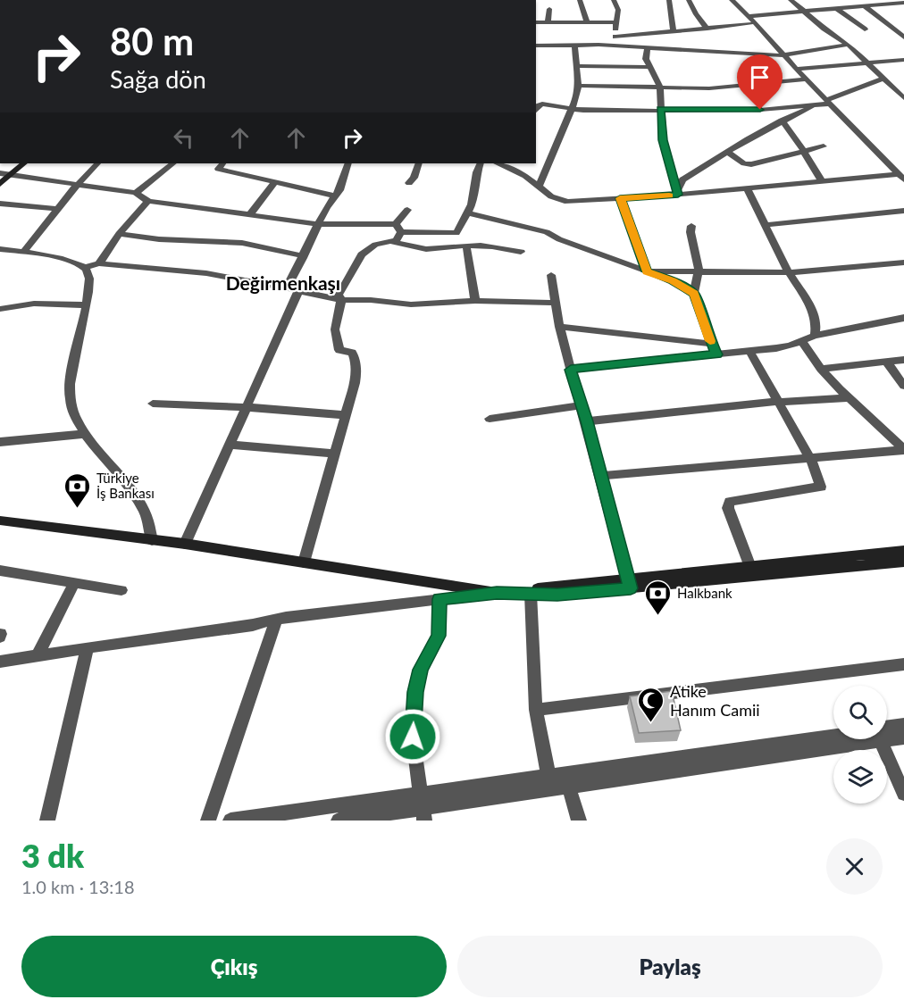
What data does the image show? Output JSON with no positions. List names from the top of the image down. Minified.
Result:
{"districts":["Değirmenkaşı"],"places":{"bank":["Türkiye İş Bankası","Halkbank"],"mosque":["Atike Hanım Camii"]},"page":{"turn":["80 m","Sağa dön"],"heading":["3 dk","1.0 km · 13:18"],"buttons":["Çıkış","Paylaş"]}}
